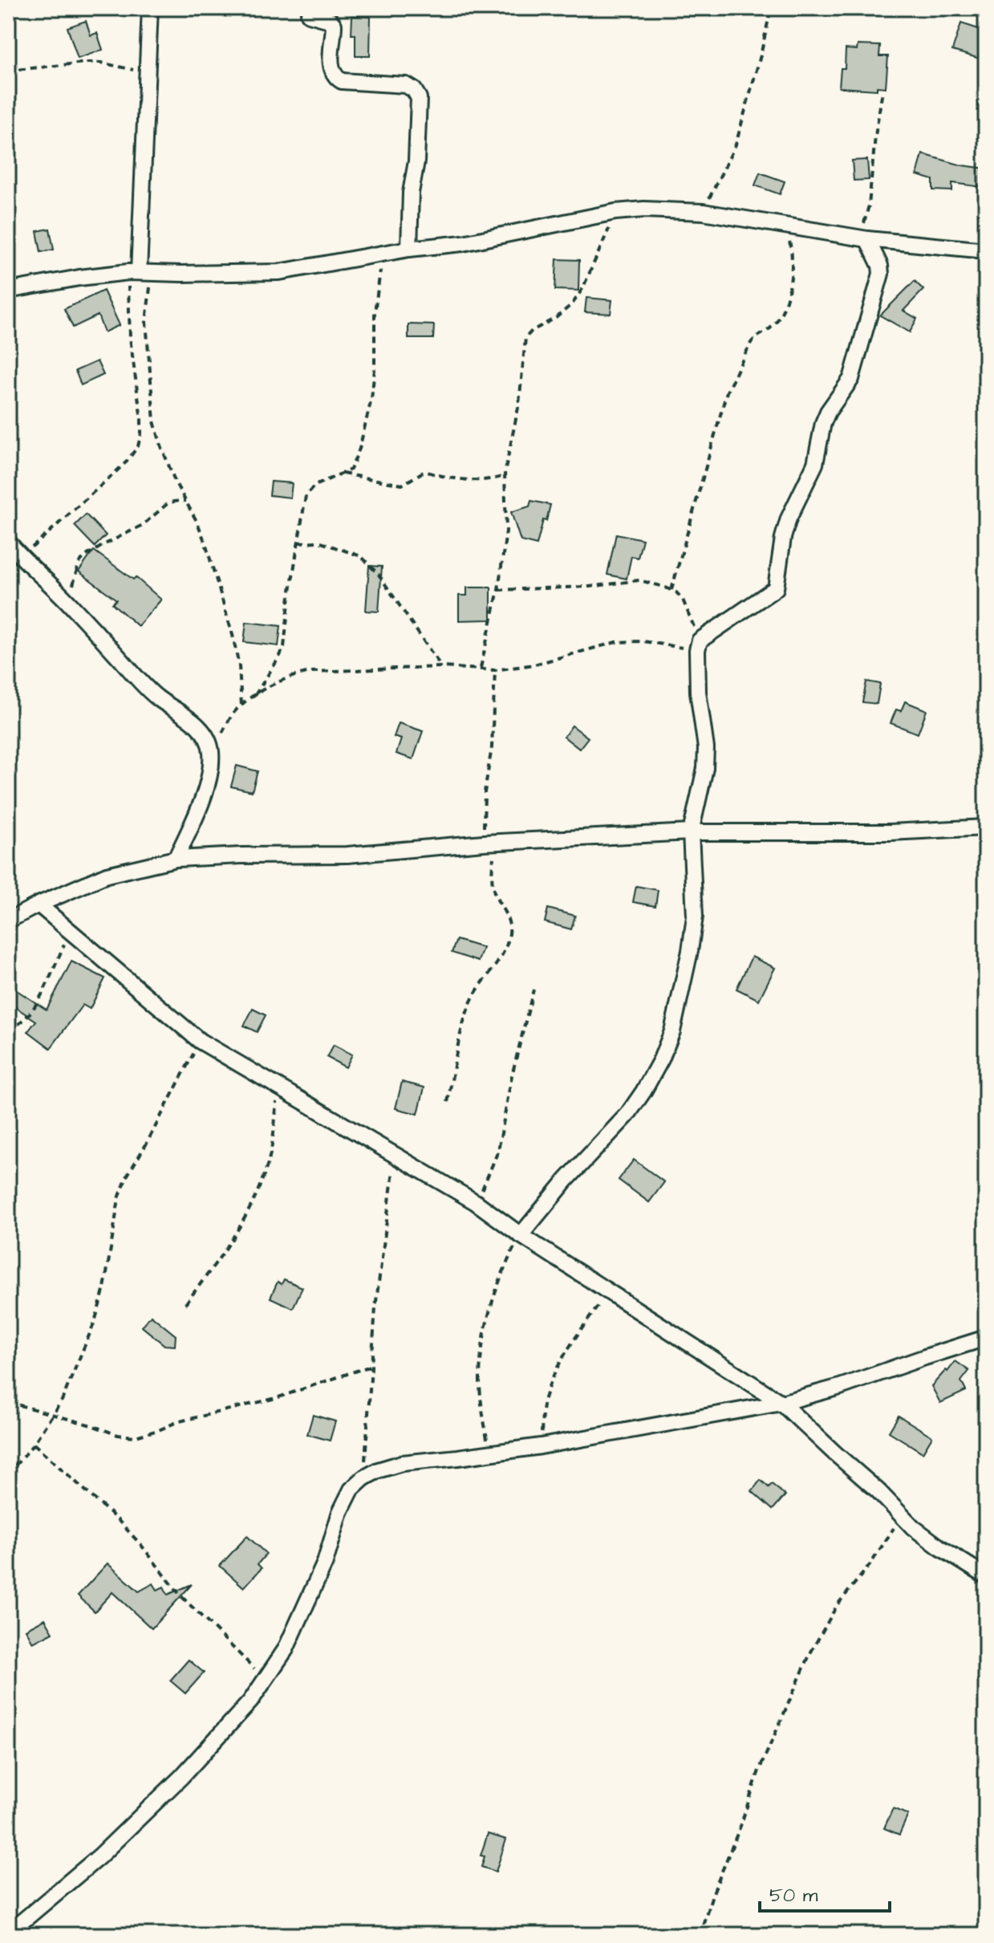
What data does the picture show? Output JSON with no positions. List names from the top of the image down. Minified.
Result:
{"scale_bar":"50 m"}
